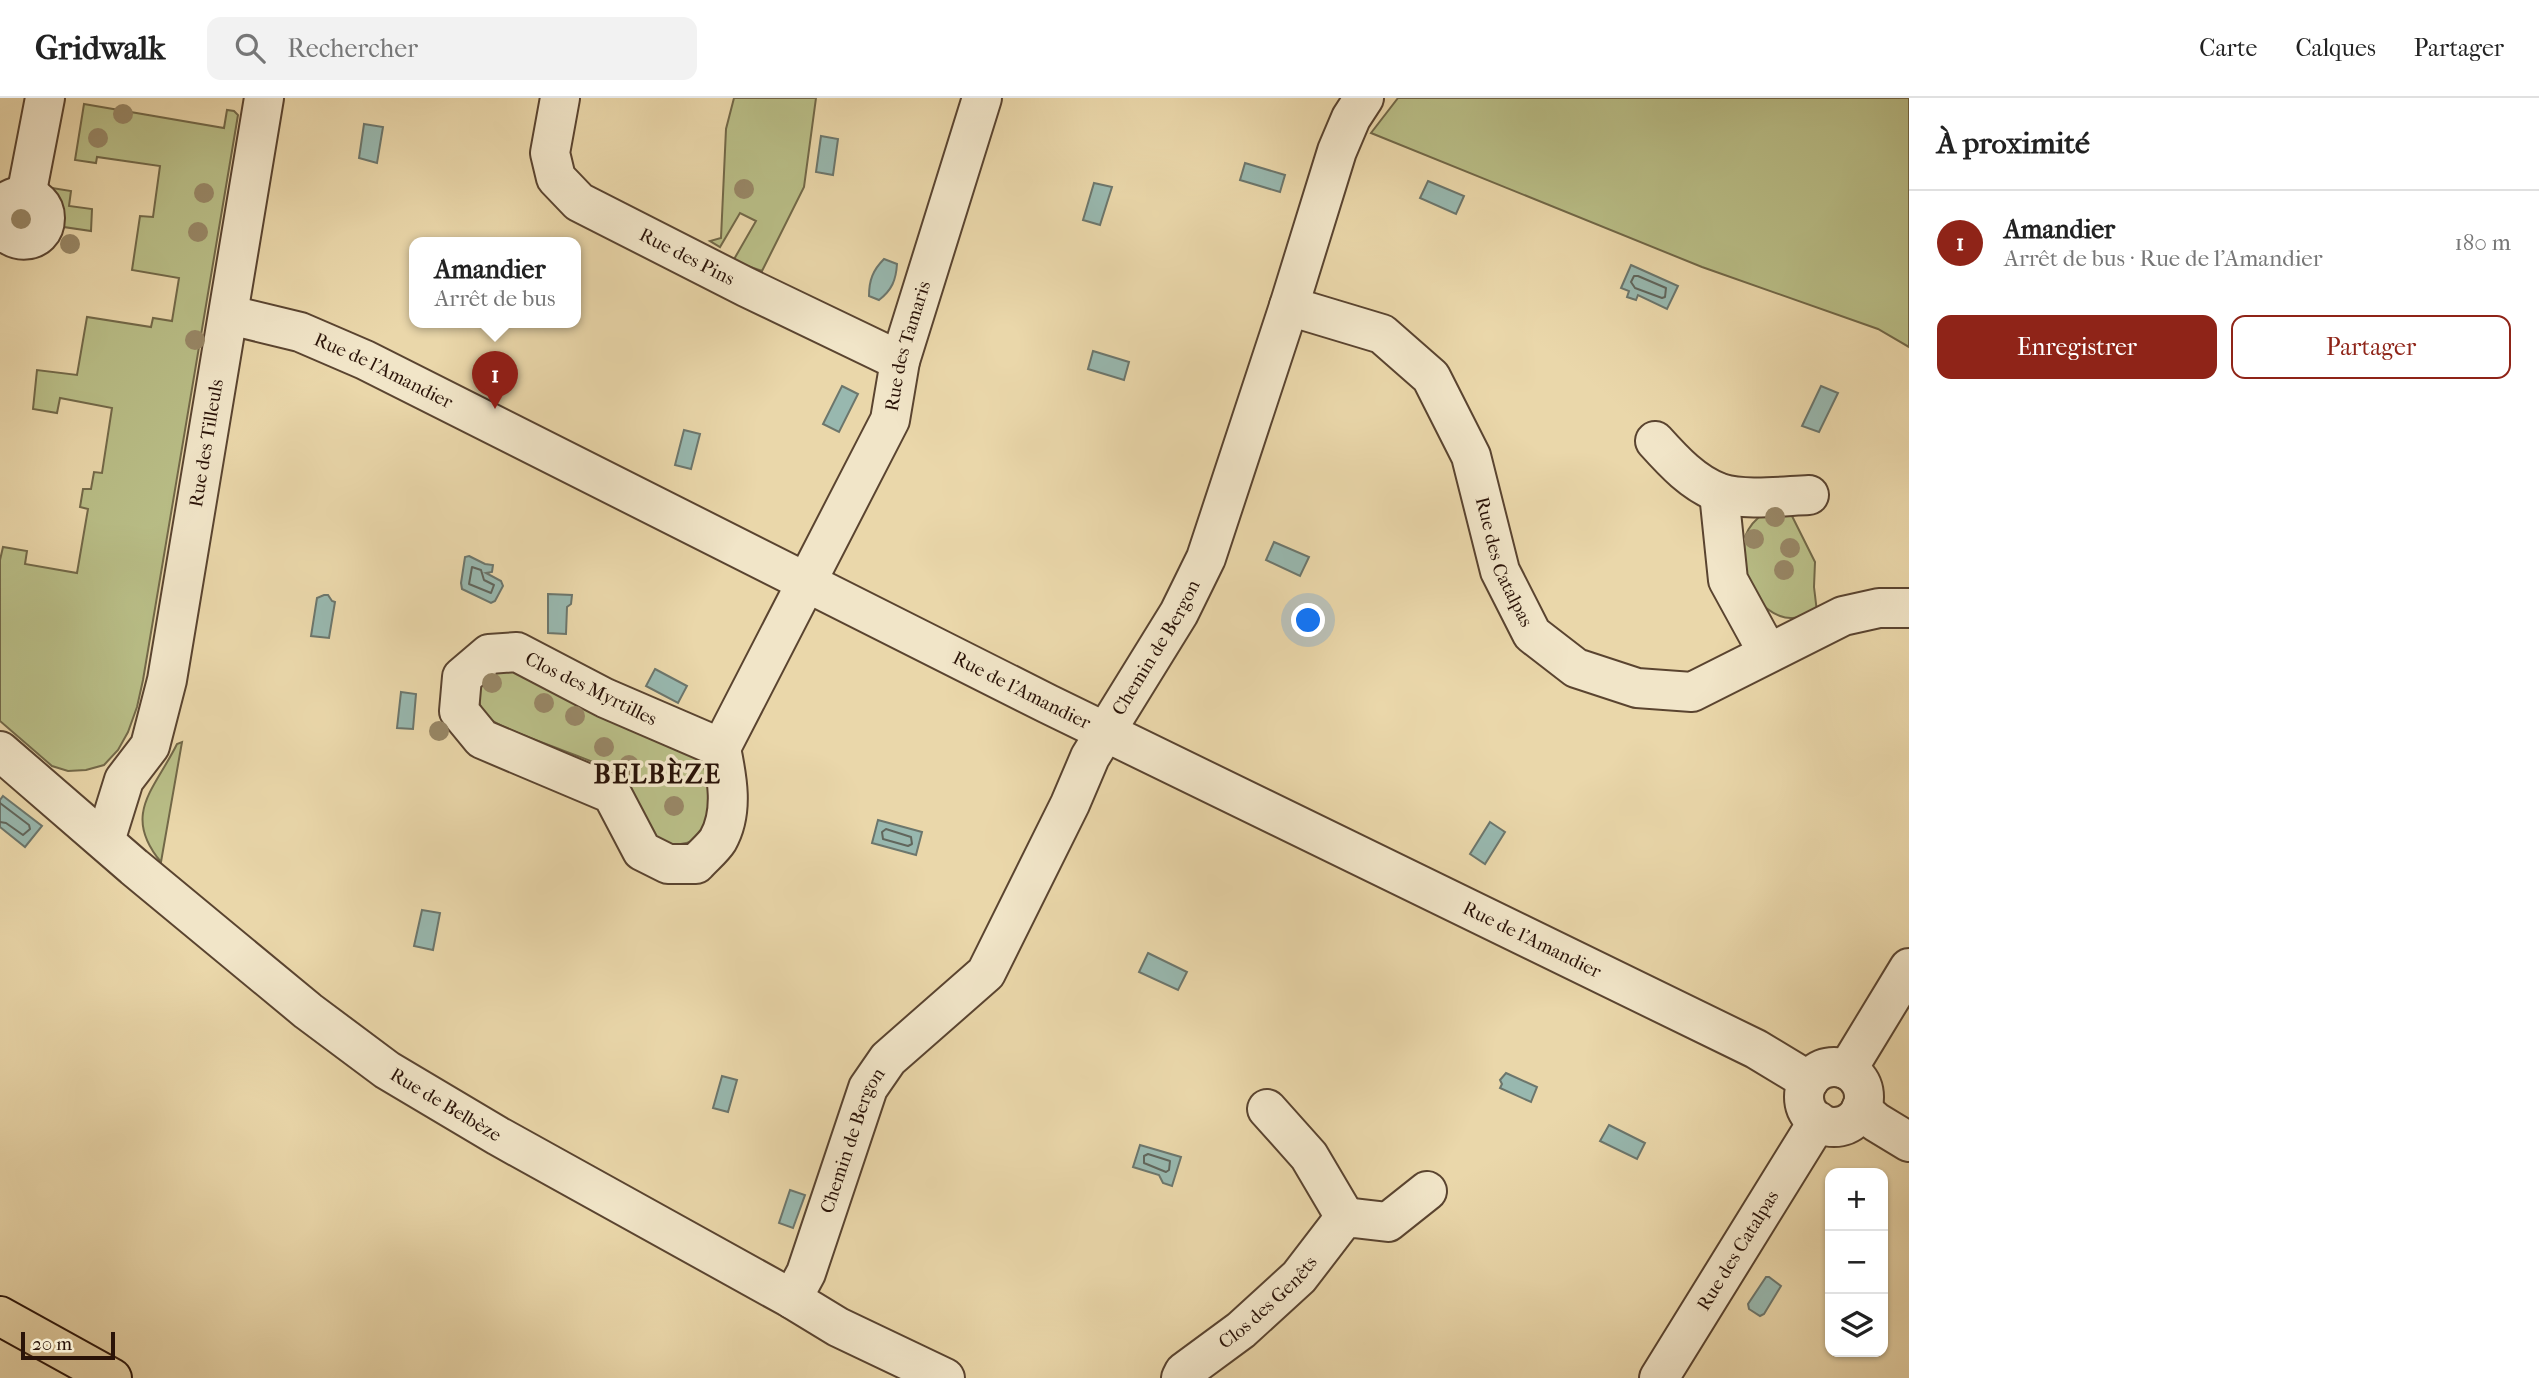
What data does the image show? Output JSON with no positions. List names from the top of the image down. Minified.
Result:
{"streets":{"street":["Rue des Pins","Rue des Tamaris","Rue de l'Amandier","Rue des Tilleuls","Rue des Catalpas","Chemin de Bergon","Clos des Myrtilles","Rue de Belbèze","Clos des Genêts"]},"crossings":[["Rue des Pins","Rue des Tamaris"],["Rue des Tamaris","Rue de l'Amandier"],["Rue de l'Amandier","Rue des Tilleuls"],["Rue de l'Amandier","Rue des Catalpas"],["Rue de l'Amandier","Chemin de Bergon"],["Rue des Tilleuls","Rue de Belbèze"],["Rue des Catalpas","Chemin de Bergon"],["Chemin de Bergon","Rue de Belbèze"]],"districts":["BELBÈZE"],"scale_bar":"20 m","page":{"header":"Gridwalk","search":"Rechercher","nav":["Carte","Calques","Partager"],"heading":"À proximité","list":[{"mark":"1","name":"Amandier","note":"Arrêt de bus · Rue de l'Amandier","value":"180 m"}],"popup":["Amandier","Arrêt de bus"],"buttons":["Enregistrer","Partager"],"pins":"1","map_buttons":["+","−"],"scale":"20 m"}}
